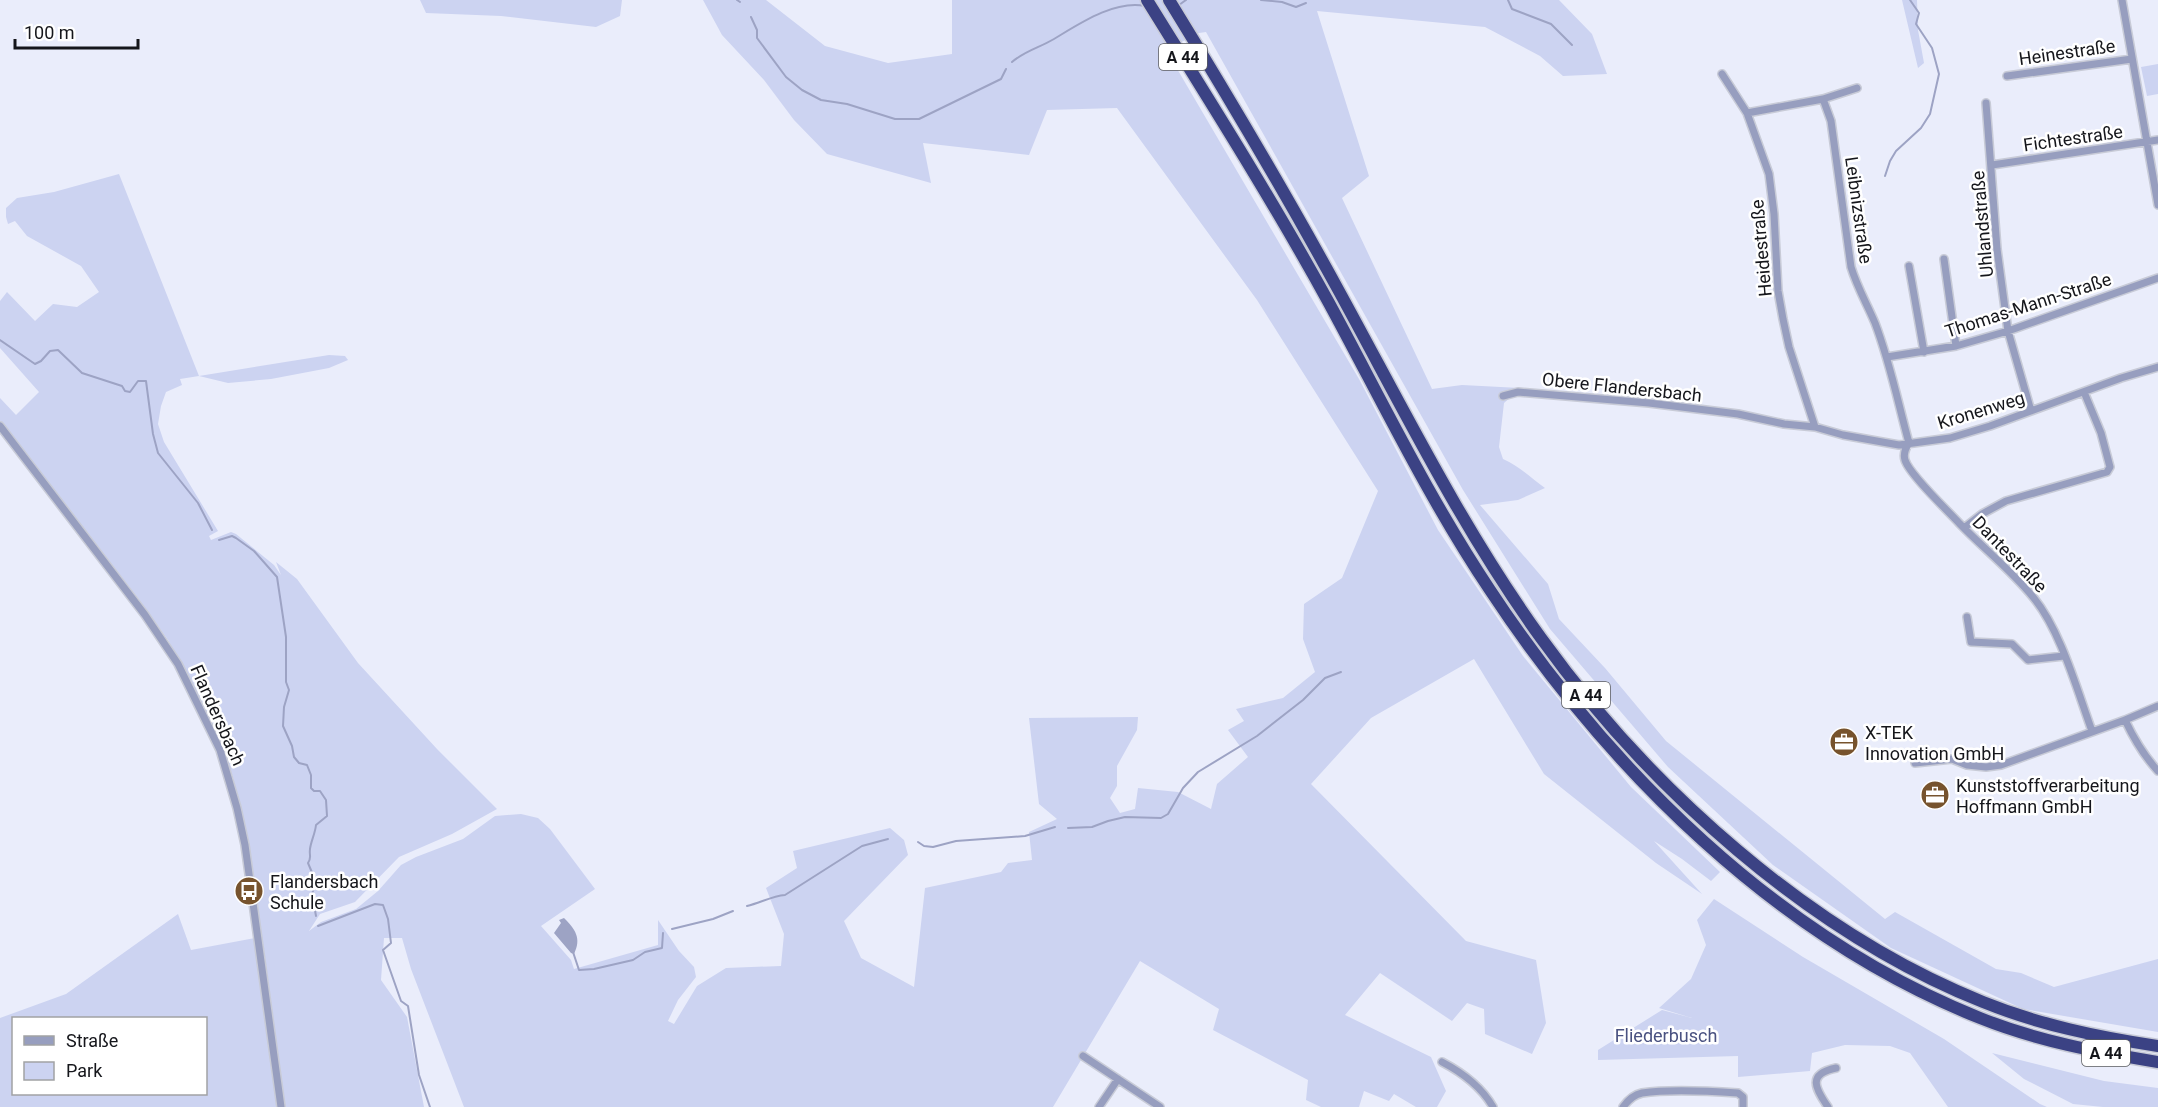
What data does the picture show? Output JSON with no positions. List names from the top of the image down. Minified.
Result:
{"streets":{"highway":["A 44"],"street":["Heinestraße","Fichtestraße","Leibnizstraße","Uhlandstraße","Heidestraße","Thomas-Mann-Straße","Obere Flandersbach","Kronenweg","Dantestraße","Flandersbach"]},"crossings":[["Fichtestraße","Uhlandstraße"],["Leibnizstraße","Thomas-Mann-Straße"],["Uhlandstraße","Thomas-Mann-Straße"],["Uhlandstraße","Kronenweg"],["Heidestraße","Kronenweg"],["Obere Flandersbach","Kronenweg"],["Kronenweg","Dantestraße"]],"parks":["Fliederbusch"],"places":{"office":["X-TEK Innovation GmbH","Kunststoffverarbeitung Hoffmann GmbH"],"bus stop":["Flandersbach Schule"]},"legend":["Straße","Park"],"scale_bar":"100 m"}
